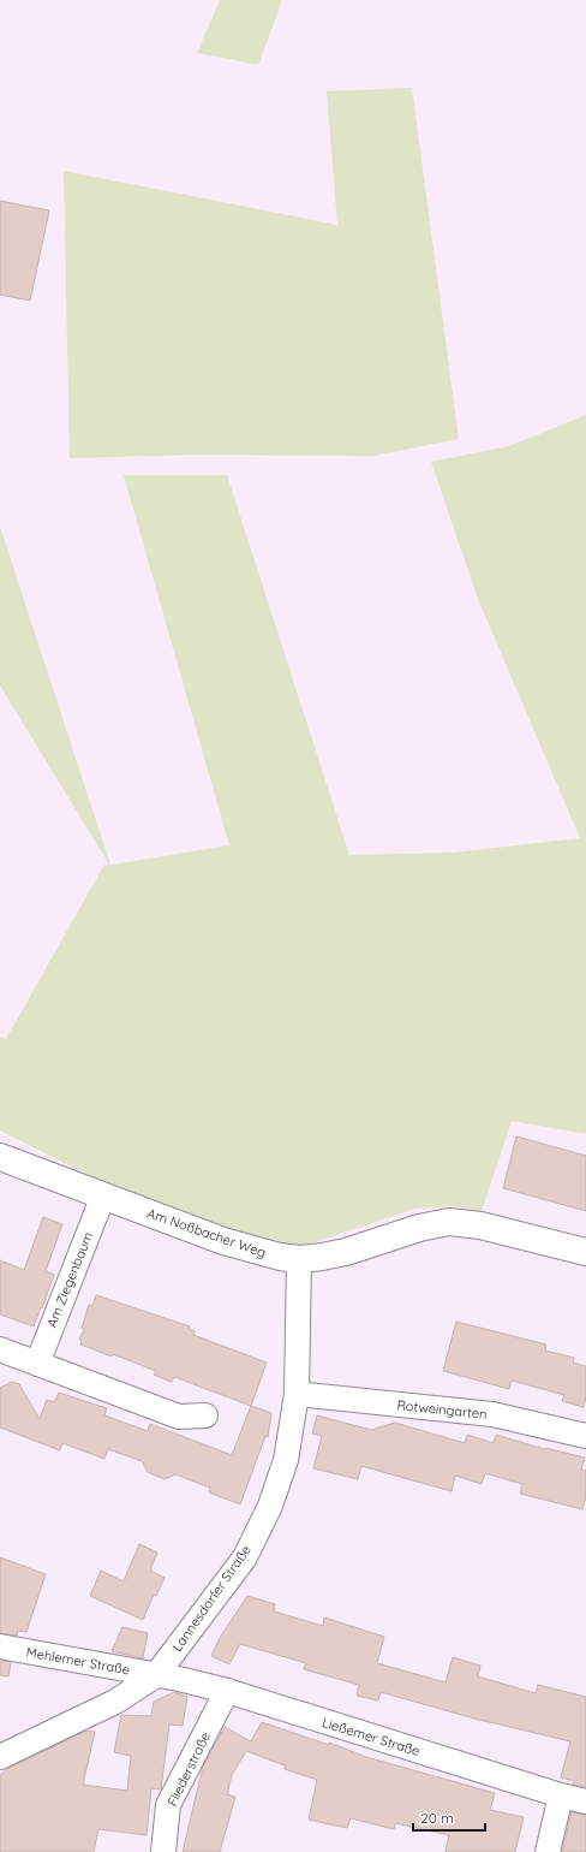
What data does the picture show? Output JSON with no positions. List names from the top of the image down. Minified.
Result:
{"streets":{"street":["Am Noßbacher Weg","Am Ziegenbaum","Rotweingarten","Lannesdorfer Straße","Mehlemer Straße","Ließemer Straße","Fliederstraße"]},"crossings":[["Am Noßbacher Weg","Am Ziegenbaum"],["Am Noßbacher Weg","Lannesdorfer Straße"],["Rotweingarten","Lannesdorfer Straße"],["Lannesdorfer Straße","Mehlemer Straße"],["Lannesdorfer Straße","Ließemer Straße"],["Mehlemer Straße","Ließemer Straße"],["Ließemer Straße","Fliederstraße"]],"scale_bar":"20 m"}
